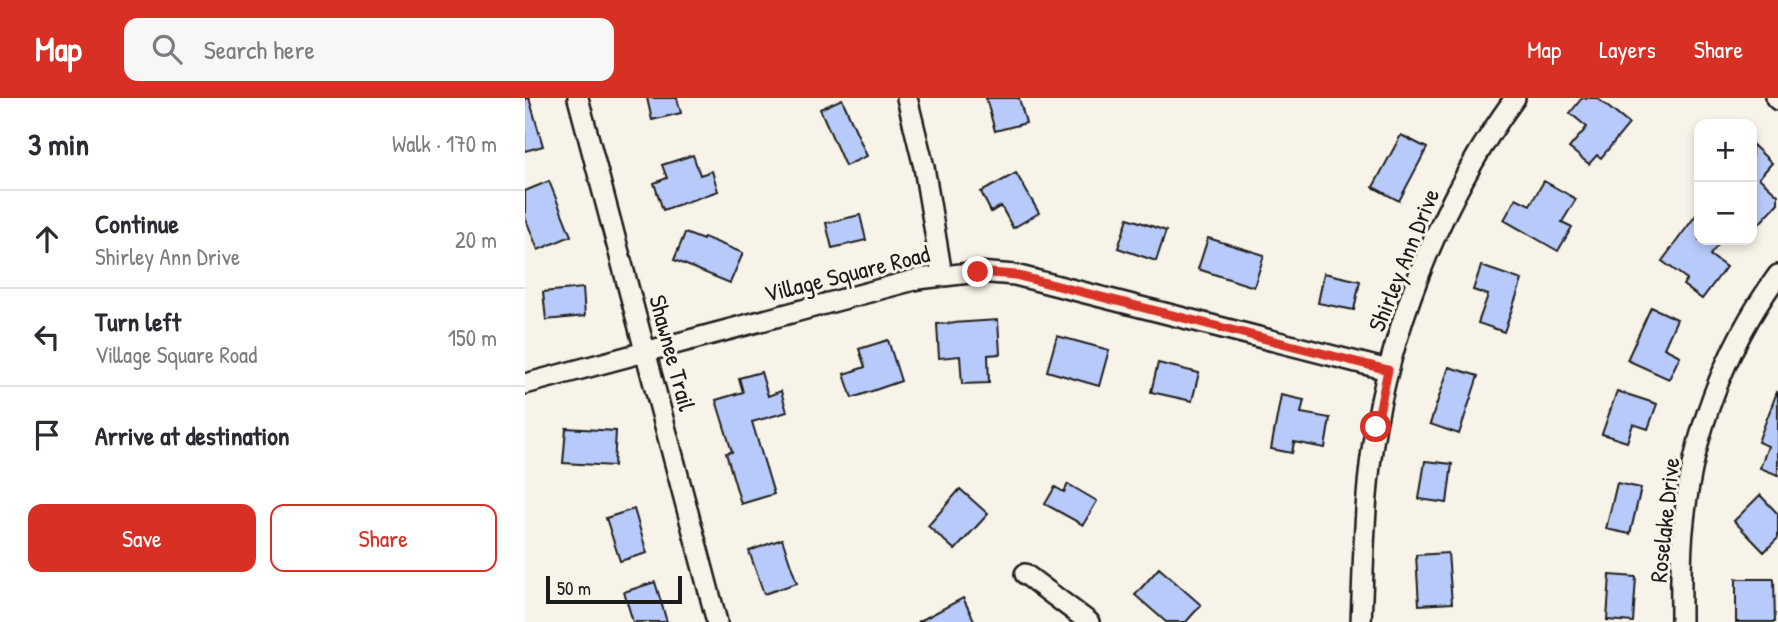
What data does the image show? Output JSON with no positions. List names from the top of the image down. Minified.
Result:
{"streets":{"street":["Shirley Ann Drive","Village Square Road","Shawnee Trail","Roselake Drive"]},"crossings":[["Shirley Ann Drive","Village Square Road"],["Village Square Road","Shawnee Trail"]],"scale_bar":"50 m","page":{"header":"Map","search":"Search here","nav":["Map","Layers","Share"],"heading":["3 min","Walk · 170 m"],"map_buttons":["+","−"],"list":[["Continue","Shirley Ann Drive","20 m"],["Turn left","Village Square Road","150 m"],"Arrive at destination"],"buttons":["Save","Share"],"scale":"50 m"}}
